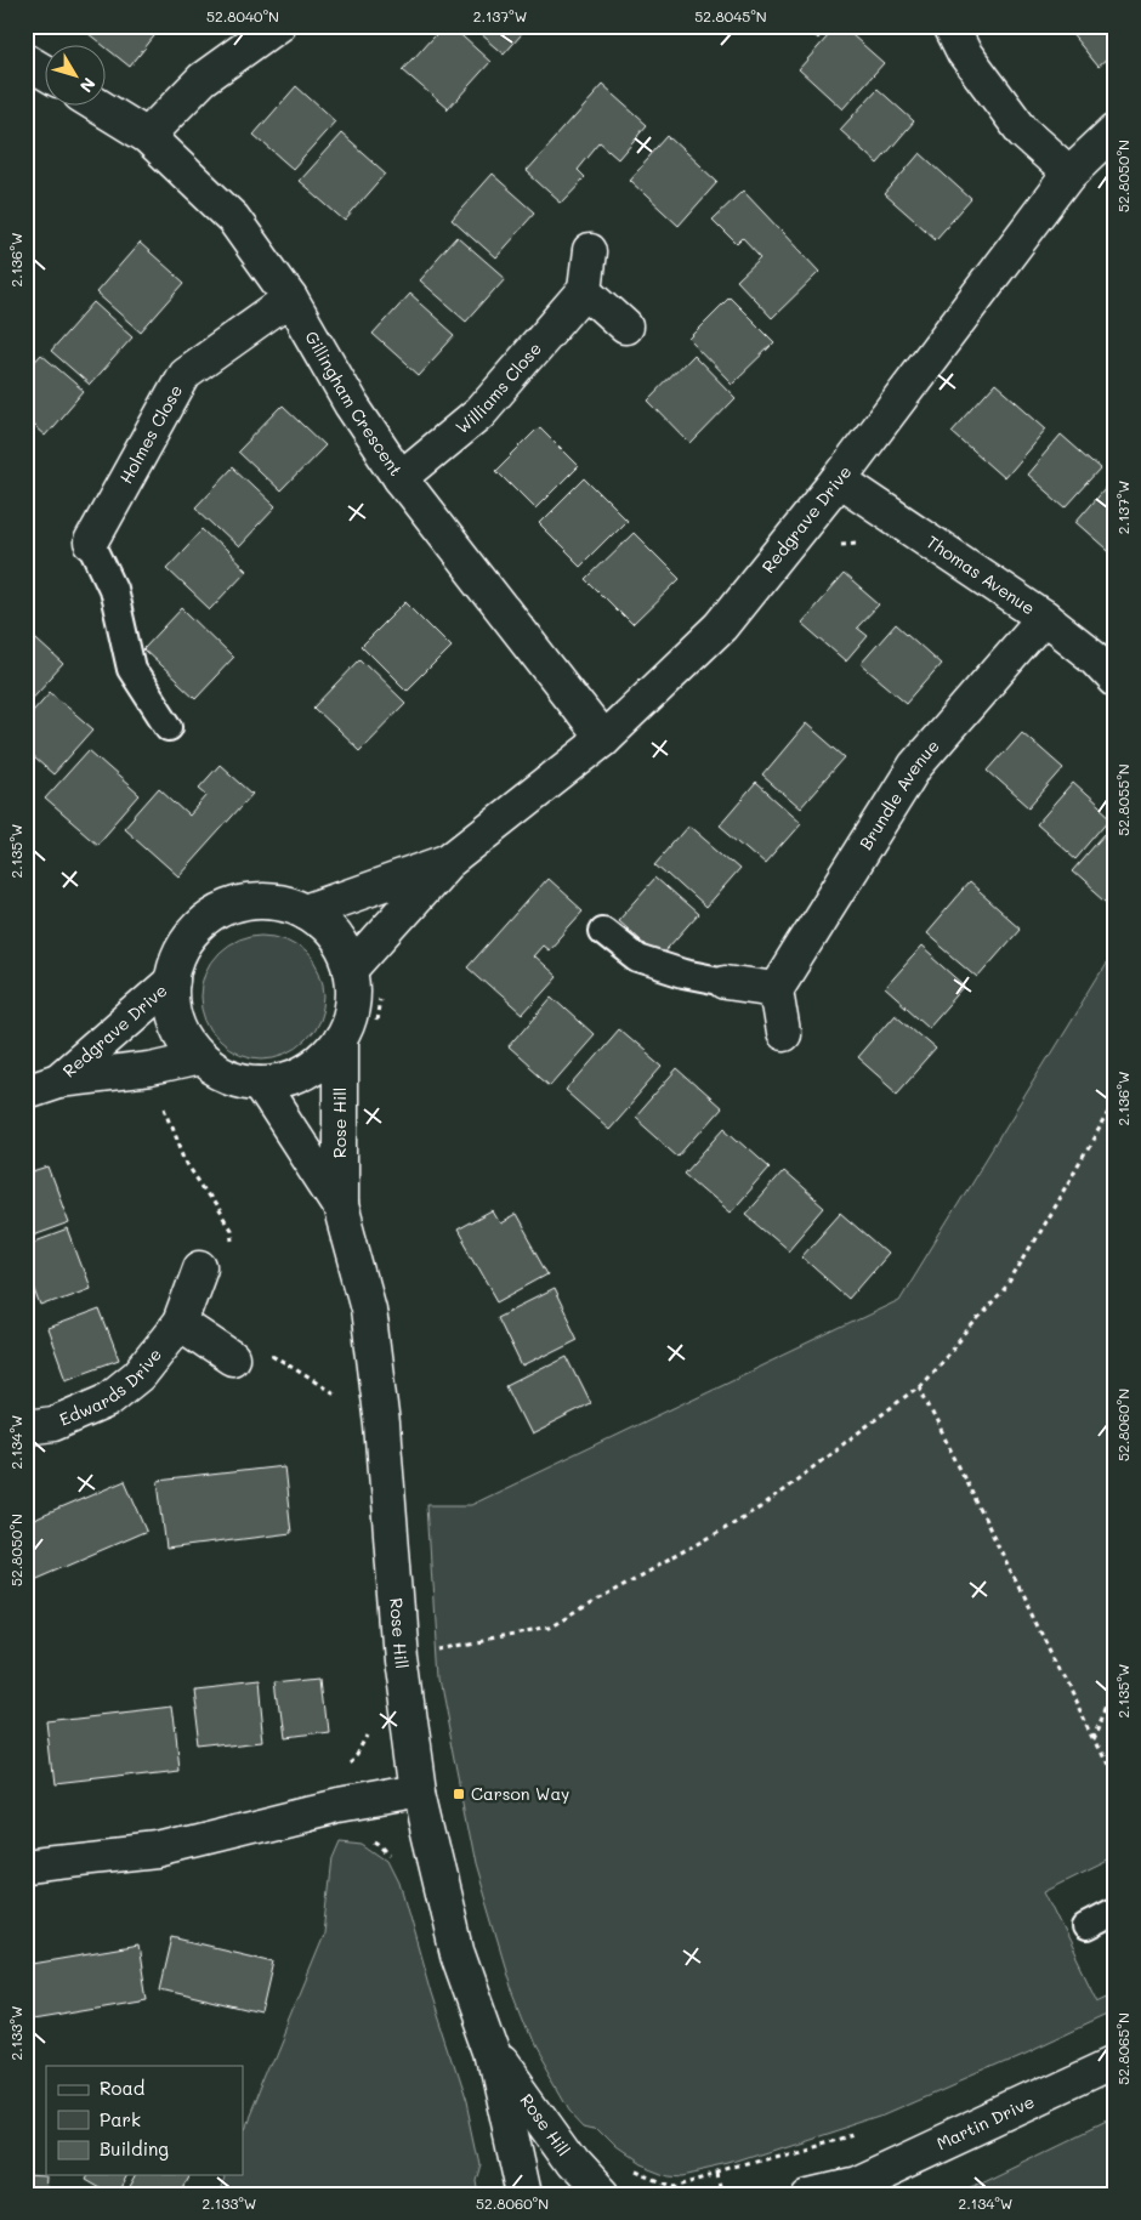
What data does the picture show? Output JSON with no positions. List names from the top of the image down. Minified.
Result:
{"streets":{"street":["Williams Close","Gillingham Crescent","Holmes Close","Redgrave Drive","Thomas Avenue","Brundle Avenue","Rose Hill","Edwards Drive","Martin Drive"]},"crossings":[["Williams Close","Gillingham Crescent"],["Gillingham Crescent","Holmes Close"],["Gillingham Crescent","Redgrave Drive"],["Redgrave Drive","Thomas Avenue"],["Redgrave Drive","Rose Hill"],["Thomas Avenue","Brundle Avenue"]],"places":{"transit":["Carson Way"]},"legend":["Road","Park","Building"],"north":"bottom right","coordinates":["52.8040°N","2.137°W","52.8045°N","52.8050°N","2.136°W","52.8055°N","2.135°W","52.8060°N","2.134°W","2.133°W","52.8065°N"]}
